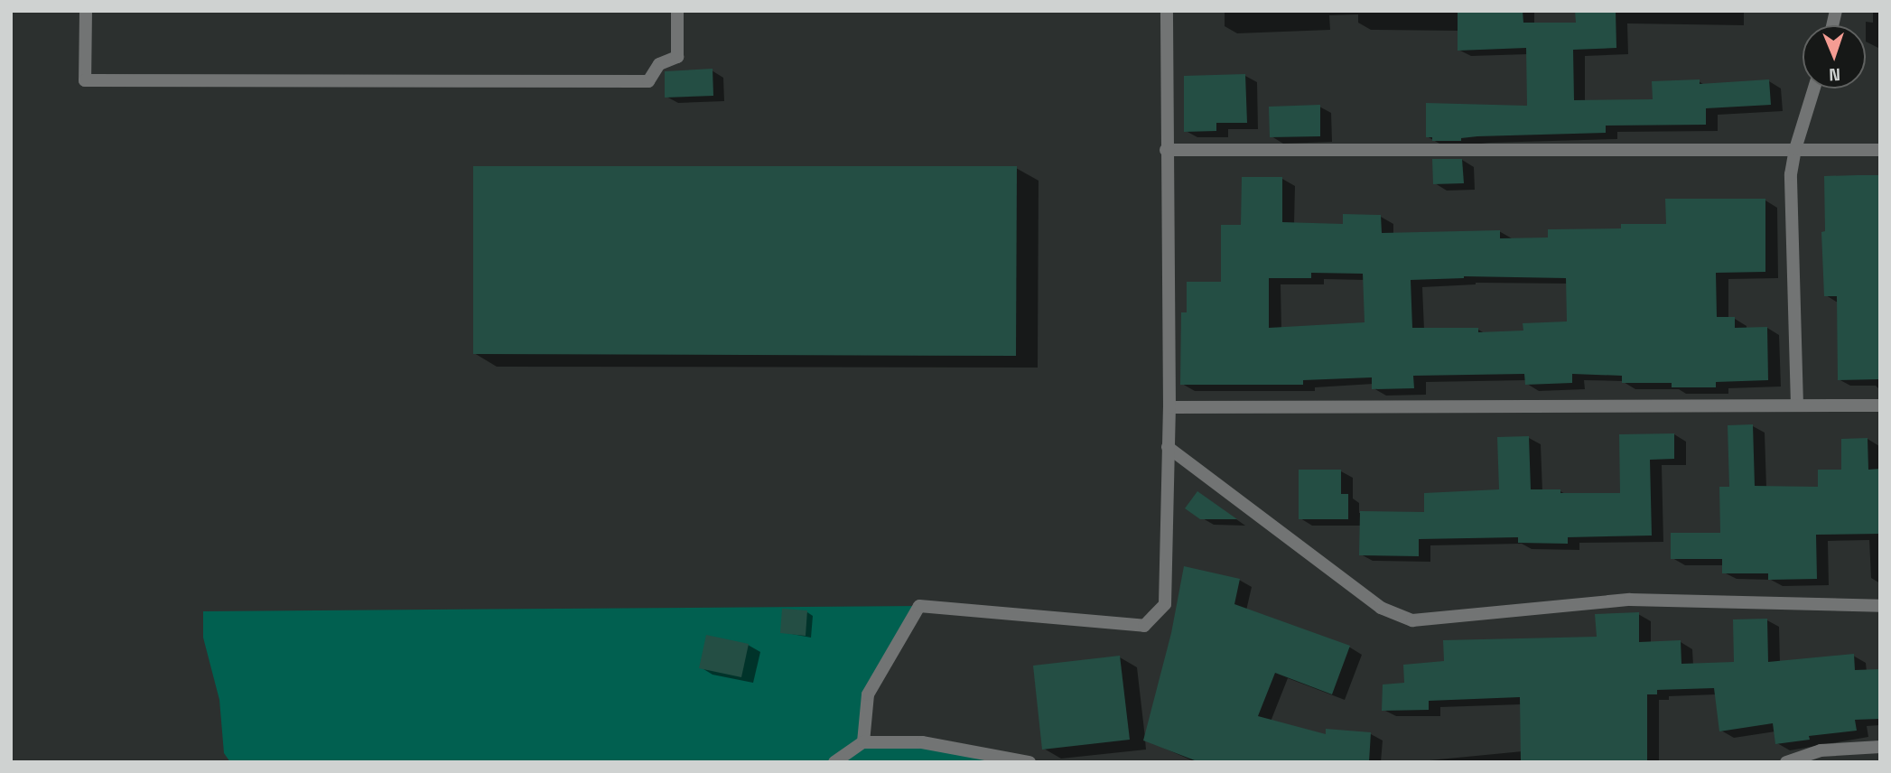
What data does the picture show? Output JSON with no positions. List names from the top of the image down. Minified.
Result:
{"north":"bottom"}
